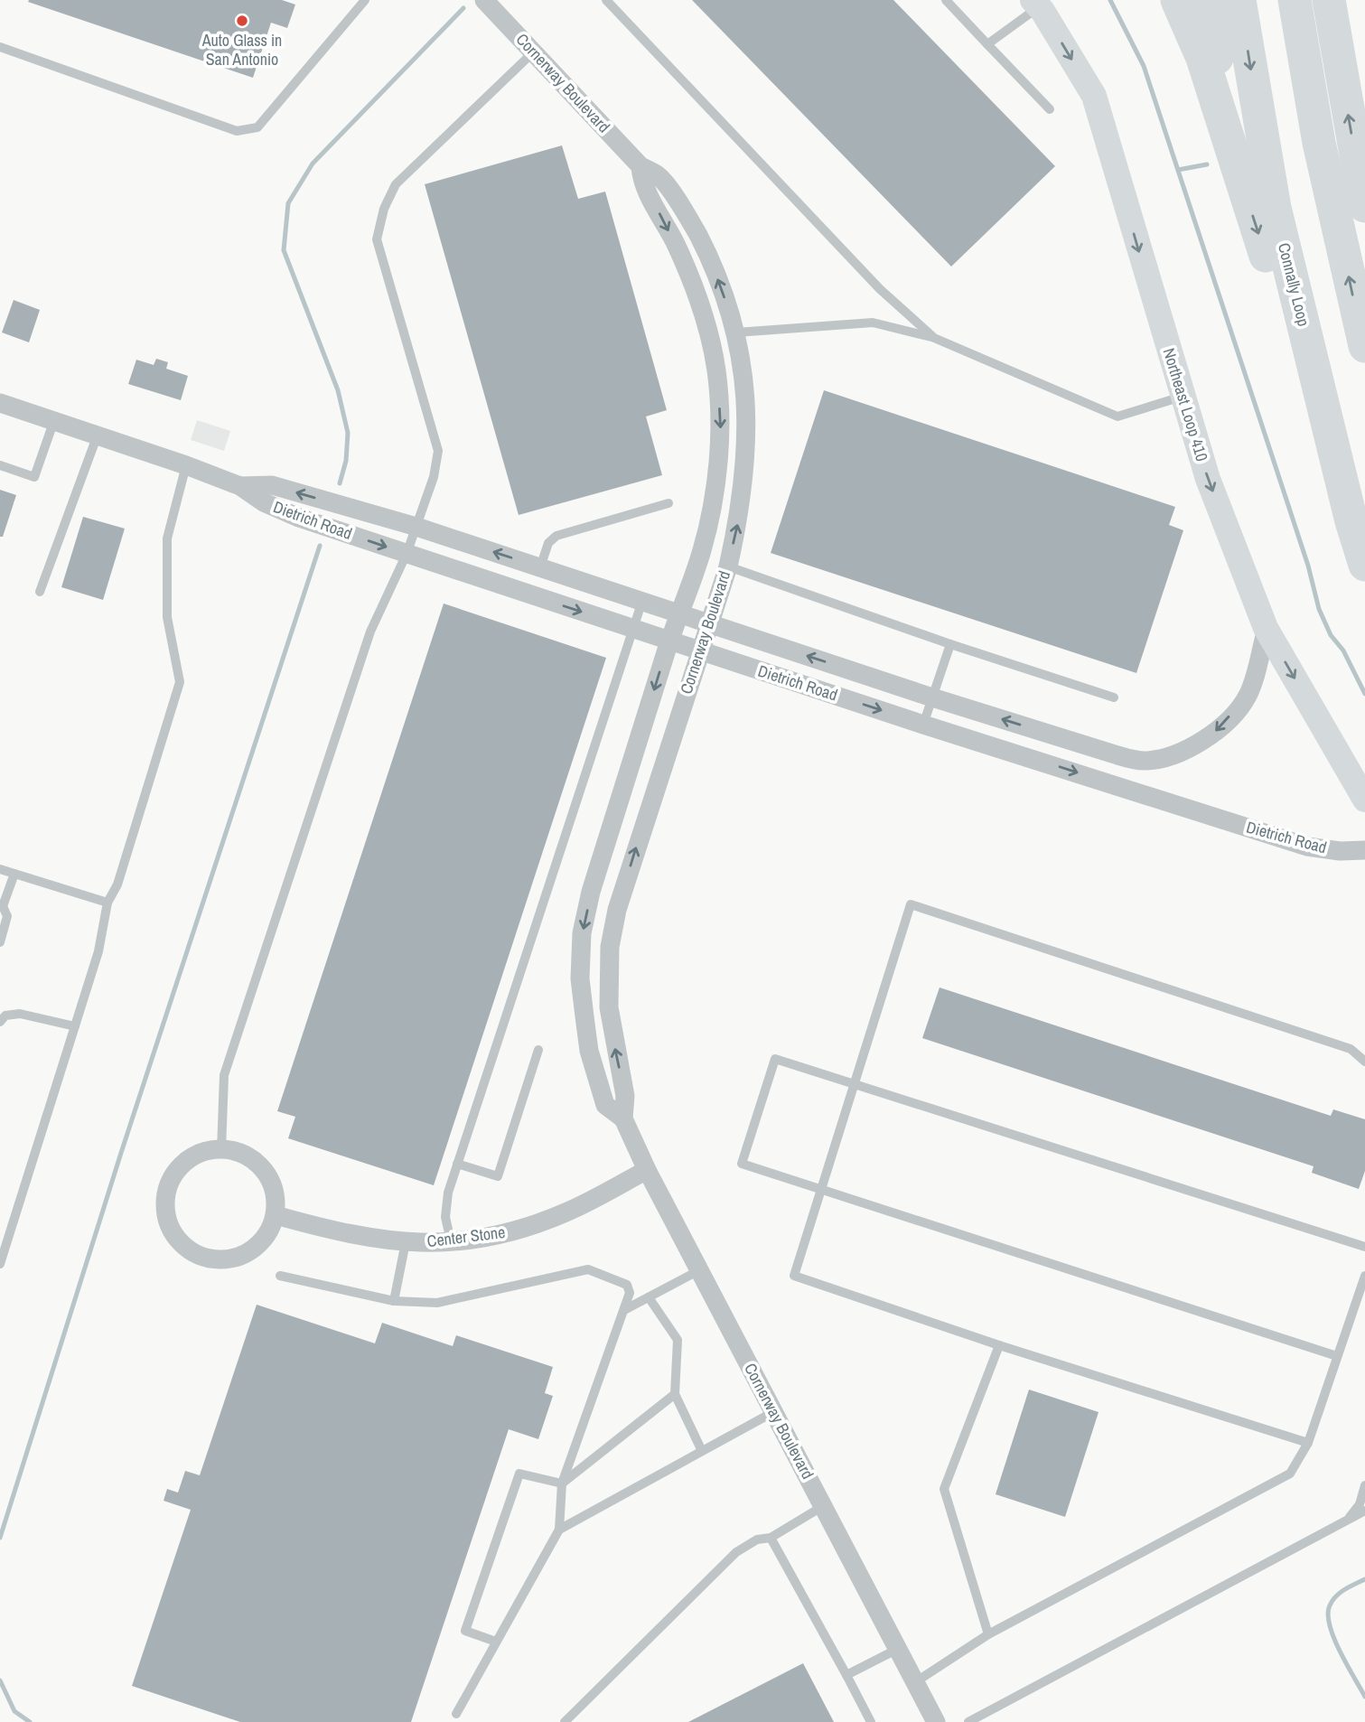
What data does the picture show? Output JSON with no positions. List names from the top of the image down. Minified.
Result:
{"streets":{"highway":["Connally Loop"],"main road":["Northeast Loop 410"],"street":["Cornerway Boulevard","Dietrich Road","Center Stone"]},"crossings":[["Cornerway Boulevard","Dietrich Road"],["Cornerway Boulevard","Center Stone"],["Northeast Loop 410","Dietrich Road"]],"one_way":["Northeast Loop 410"],"places":["Auto Glass in San Antonio"]}
